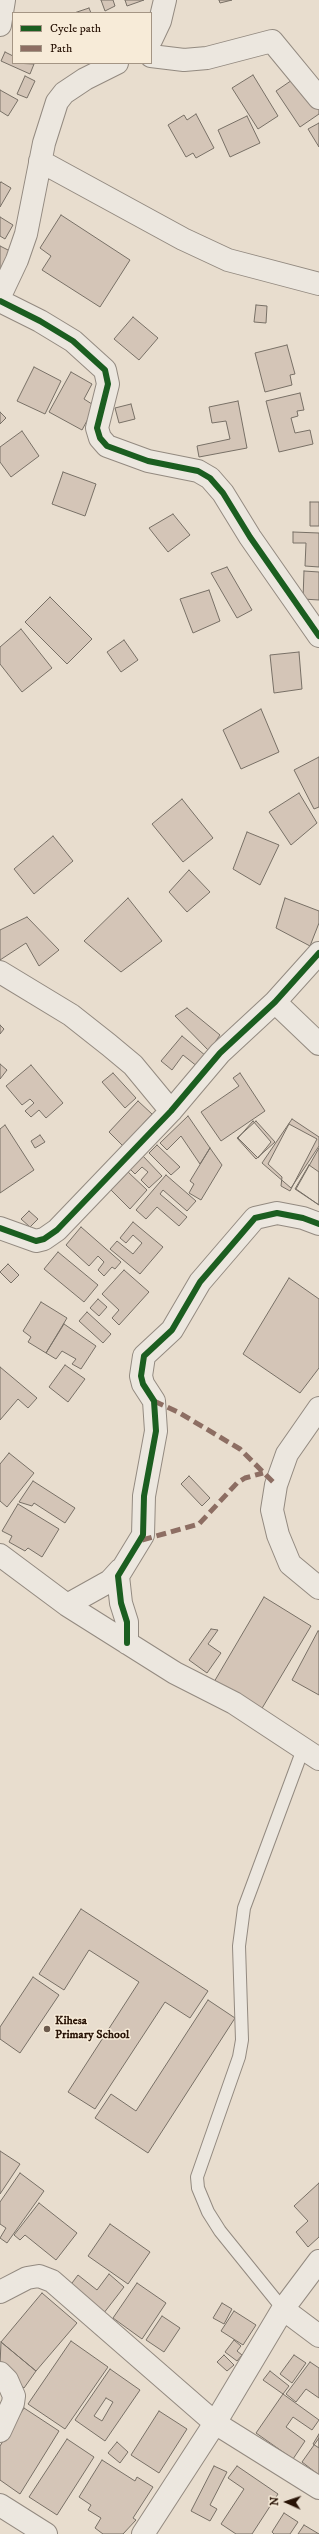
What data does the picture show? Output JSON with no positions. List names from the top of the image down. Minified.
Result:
{"places":["Kihesa Primary School"],"legend":["Cycle path","Path"],"north":"left"}
